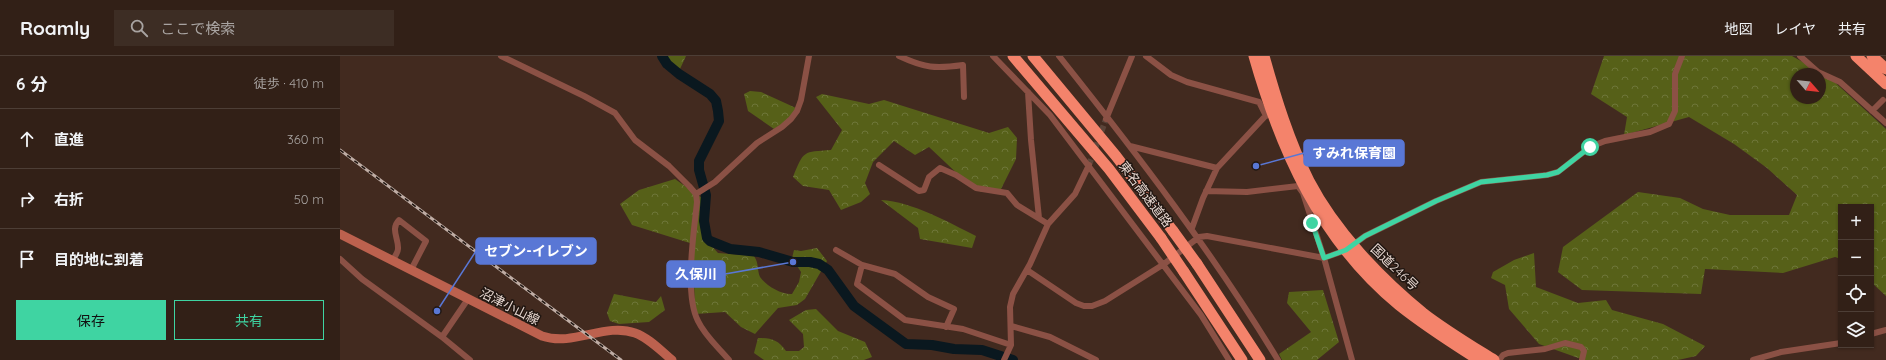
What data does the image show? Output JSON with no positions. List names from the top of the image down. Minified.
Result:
{"streets":{"highway":["東名高速道路","国道246号"],"main road":["沼津小山線"]},"places":["すみれ保育園","久保川","セブン-イレブン"],"north":"bottom right","page":{"header":"Roamly","search":"ここで検索","nav":["地図","レイヤ","共有"],"heading":["6 分","徒歩 · 410 m"],"list":[["直進","360 m"],["右折","50 m"],"目的地に到着"],"map_buttons":["+","−"],"buttons":["保存","共有"]}}
